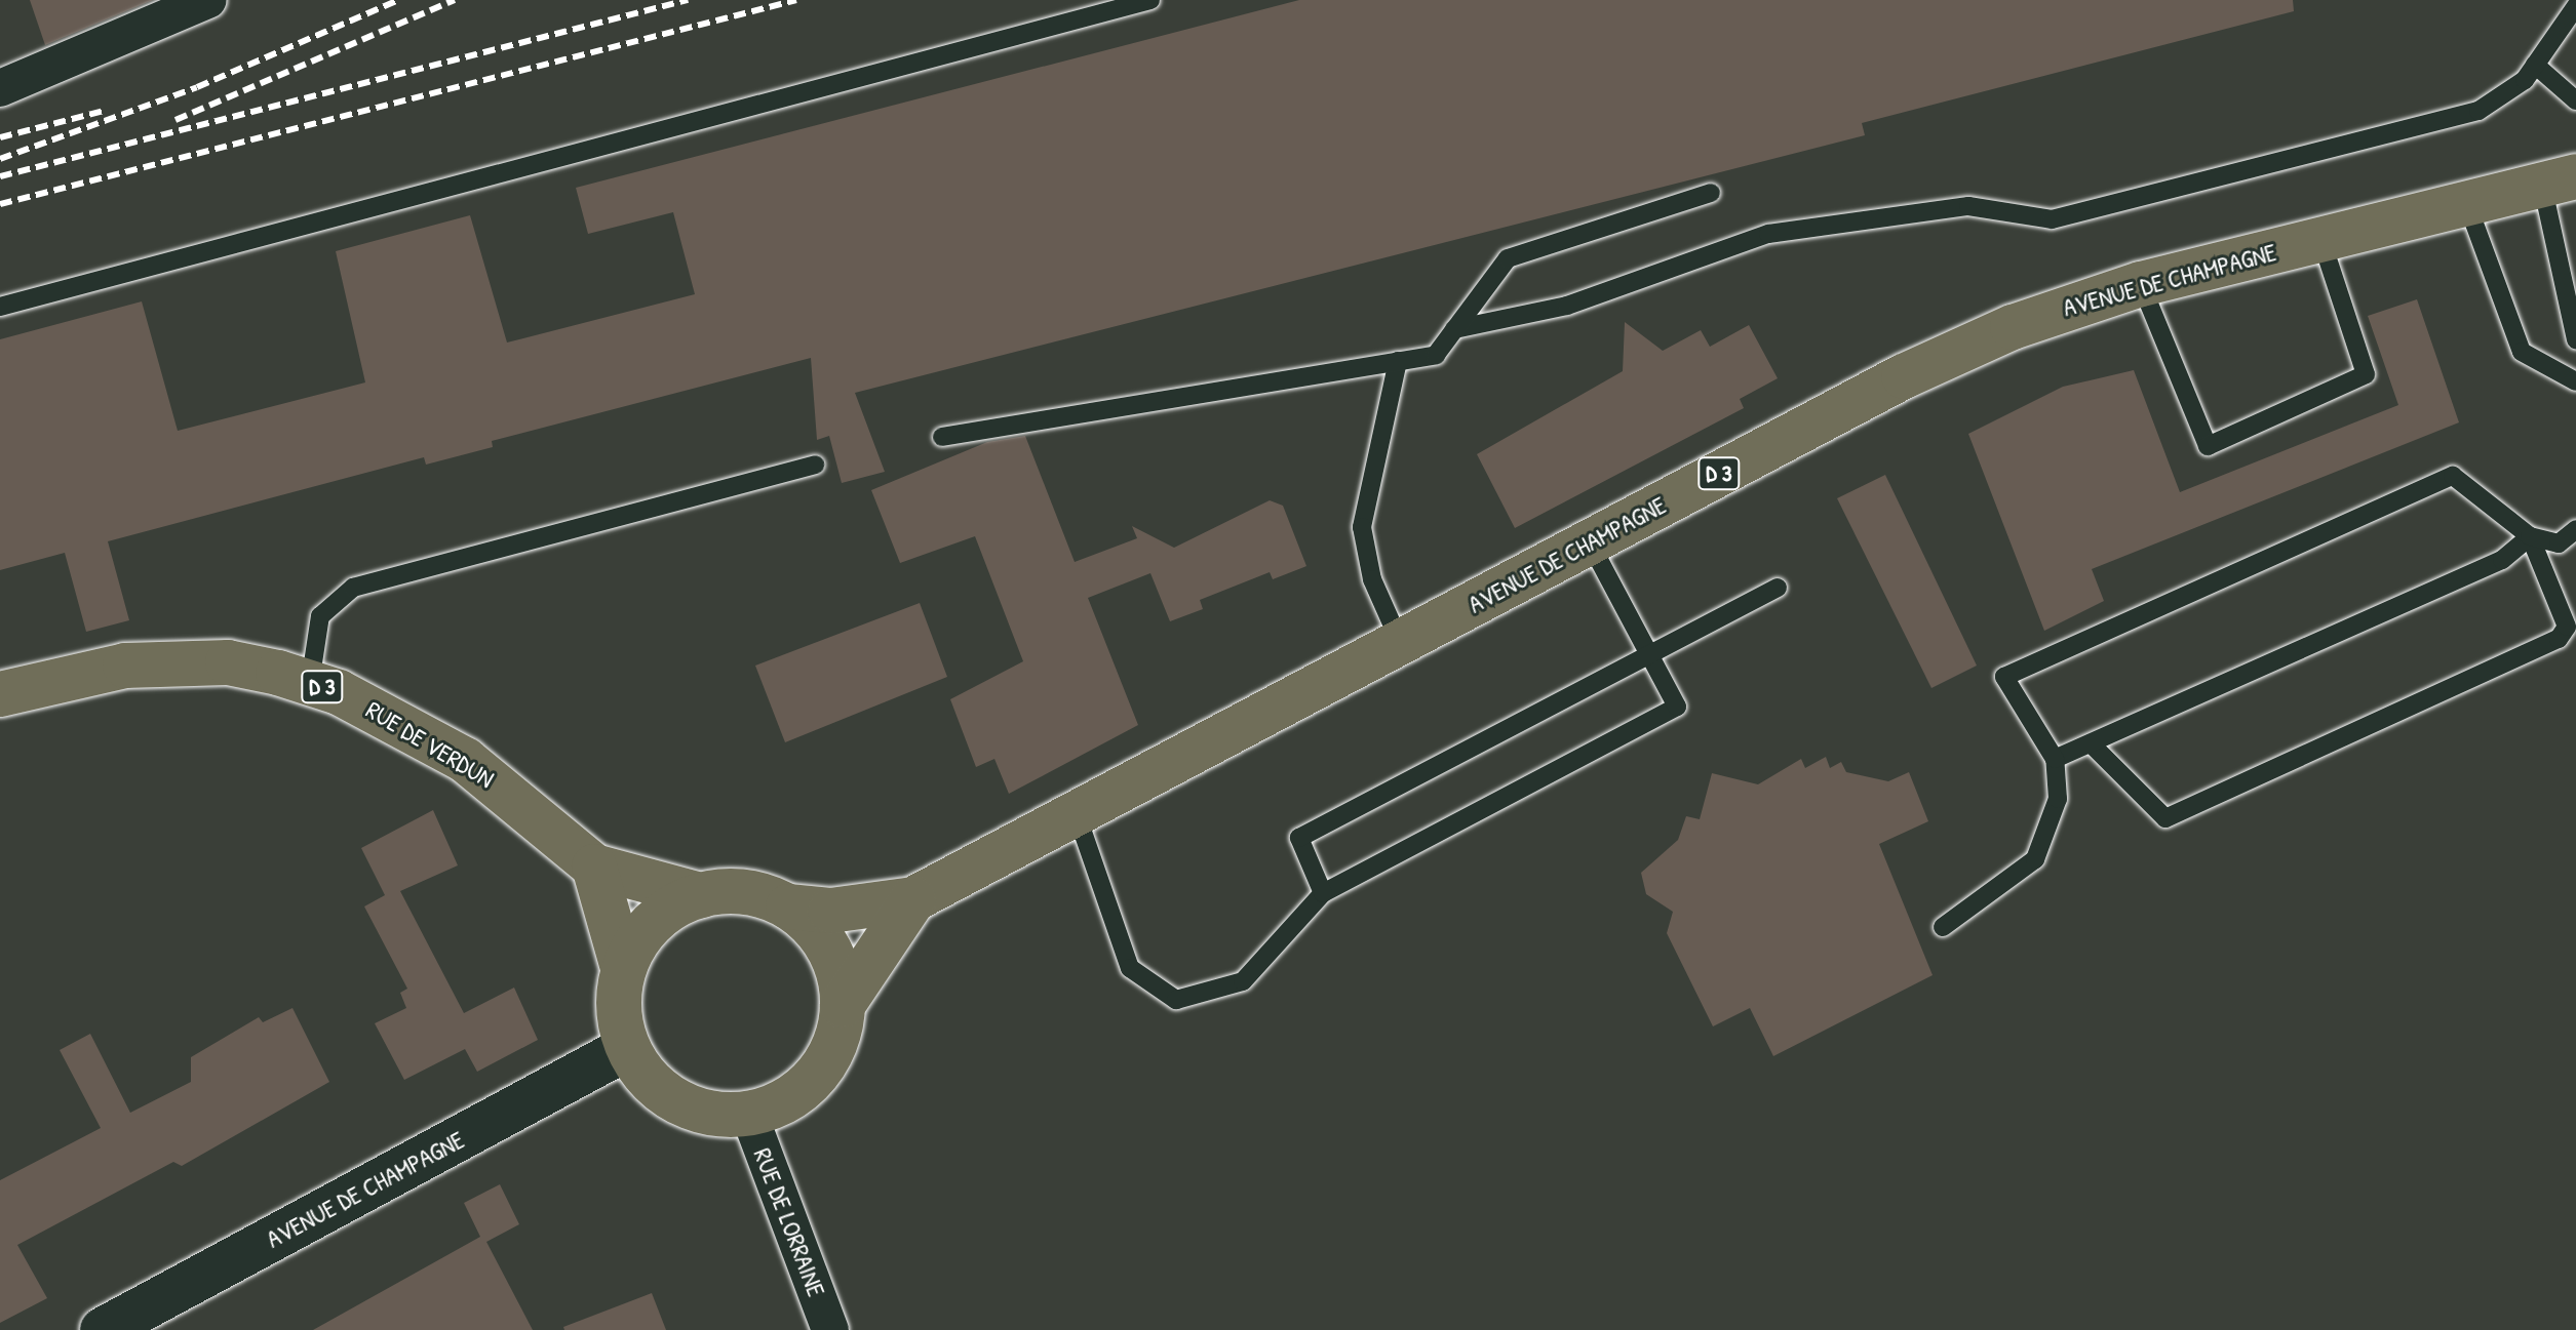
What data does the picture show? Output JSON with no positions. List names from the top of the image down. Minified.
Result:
{"streets":{"main road":["AVENUE DE CHAMPAGNE","D 3","RUE DE VERDUN"],"street":["RUE DE LORRAINE"]},"crossings":[["AVENUE DE CHAMPAGNE","RUE DE VERDUN"],["AVENUE DE CHAMPAGNE","RUE DE LORRAINE"],["RUE DE VERDUN","RUE DE LORRAINE"]]}
